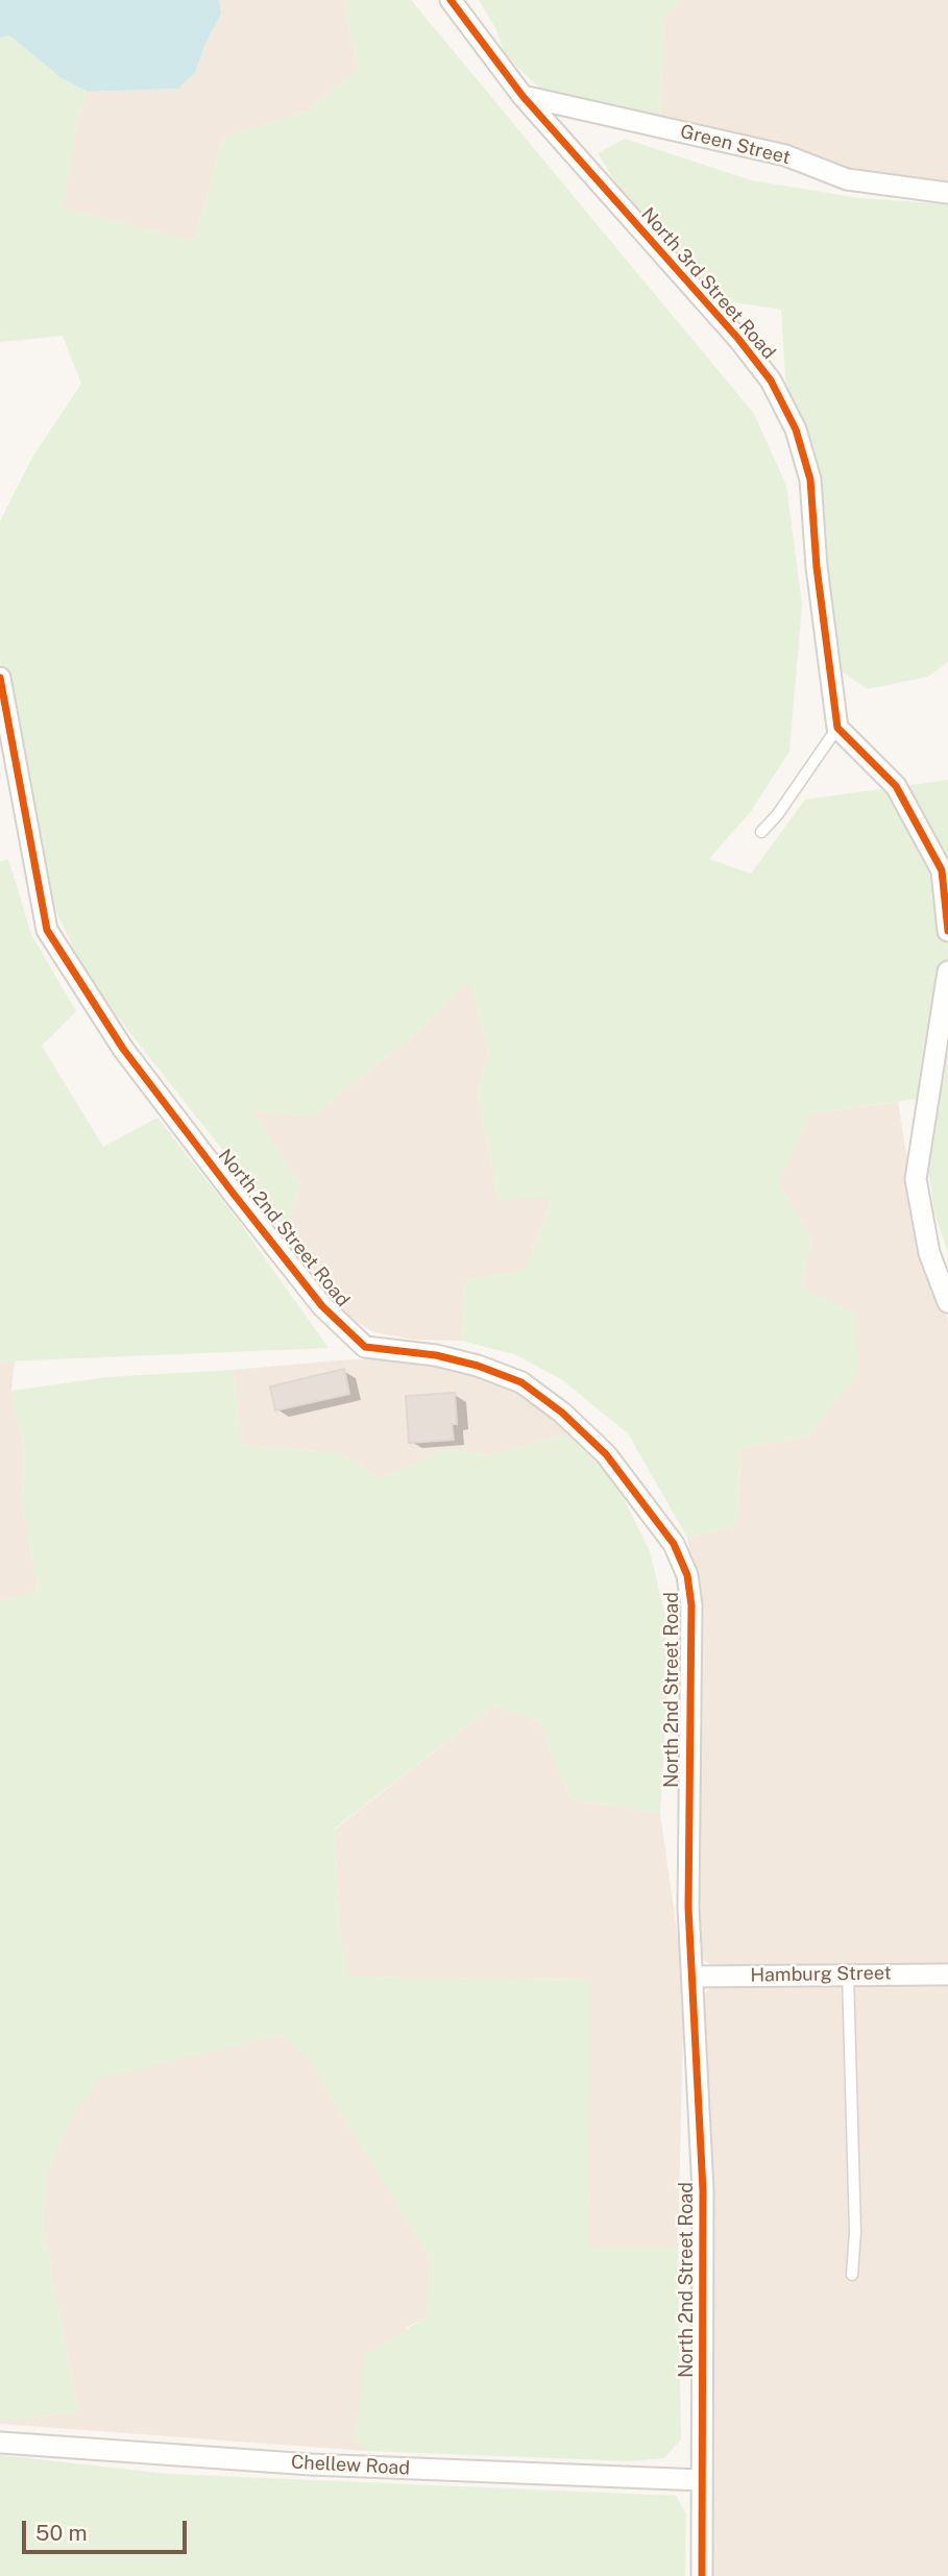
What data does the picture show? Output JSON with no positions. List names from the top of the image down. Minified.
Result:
{"streets":{"street":["Green Street","North 3rd Street Road","North 2nd Street Road","Hamburg Street","Chellew Road"]},"crossings":[["Green Street","North 3rd Street Road"],["North 2nd Street Road","Hamburg Street"],["North 2nd Street Road","Chellew Road"]],"scale_bar":"50 m"}
